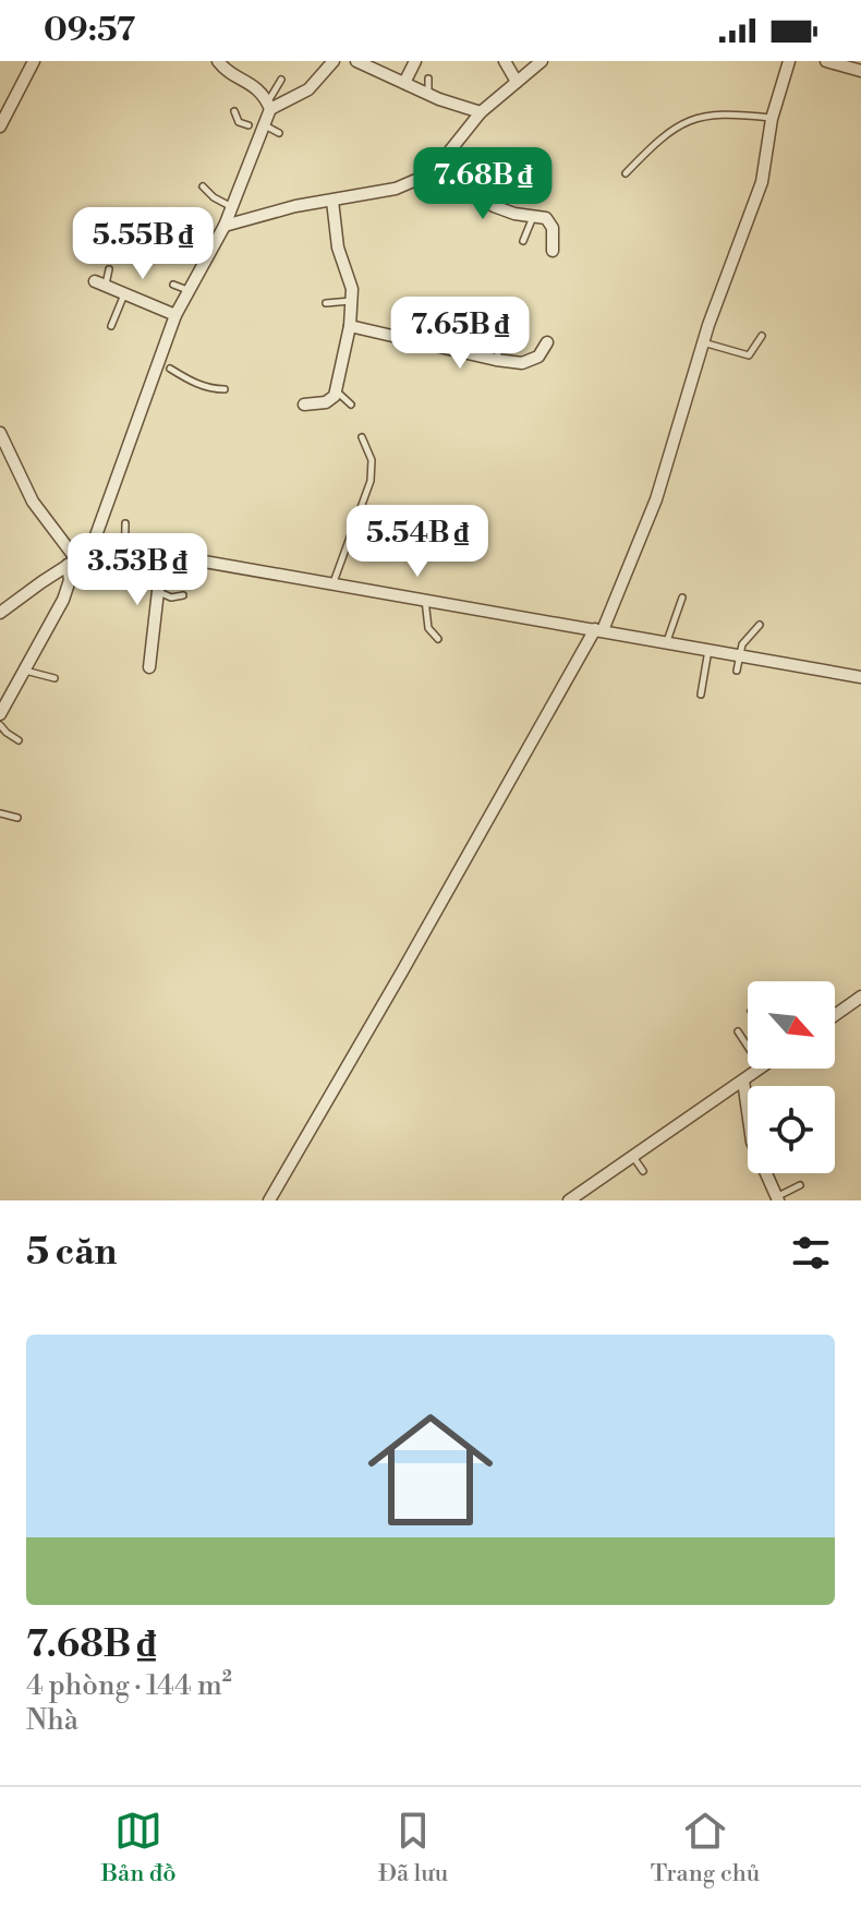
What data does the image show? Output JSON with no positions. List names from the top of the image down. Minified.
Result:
{"north":"bottom right","page":{"status":"09:57","price":["7.68B ₫","5.55B ₫","7.65B ₫","5.54B ₫","3.53B ₫"],"heading":"5 căn","list":[{"name":"7.68B ₫","note":"4 phòng · 144 m² · Nhà"}],"tabs":["Bản đồ","Đã lưu","Trang chủ"]}}
